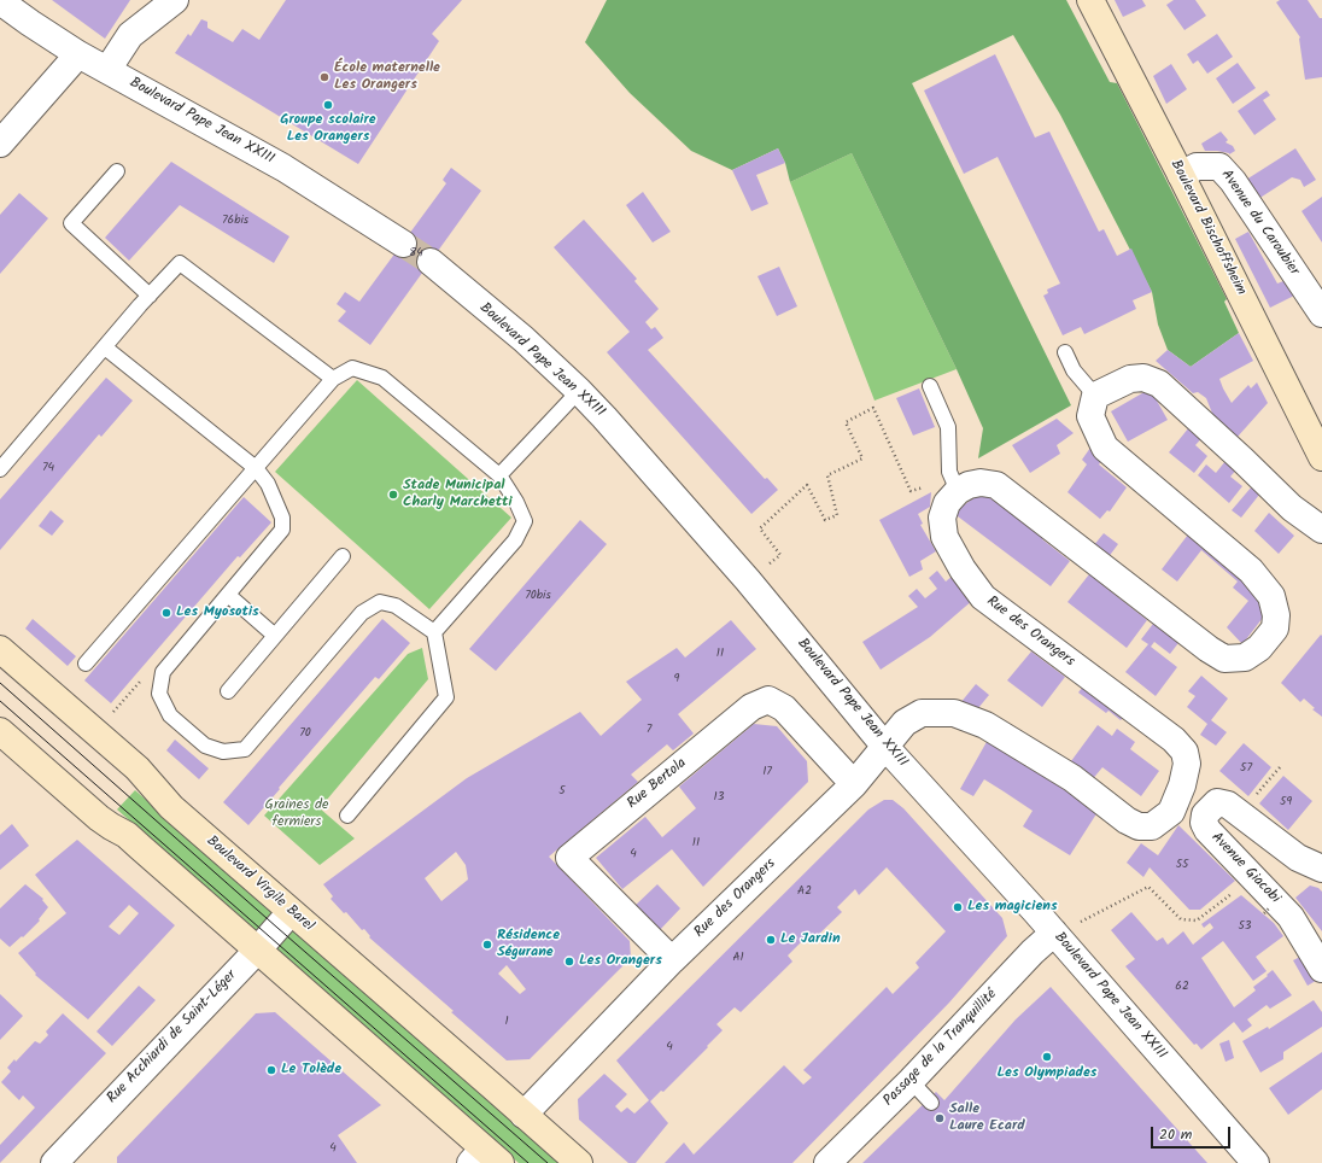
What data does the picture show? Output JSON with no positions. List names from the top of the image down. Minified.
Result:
{"streets":{"main road":["Boulevard Bischoffsheim","Boulevard Virgile Barel"],"street":["Boulevard Pape Jean XXIII","Avenue du Caroubier","Rue des Orangers","Rue Bertola","Avenue Giacobi","Rue Acchiardi de Saint-Léger","Passage de la Tranquillité"]},"crossings":[["Boulevard Pape Jean XXIII","Rue des Orangers"],["Boulevard Pape Jean XXIII","Passage de la Tranquillité"],["Avenue du Caroubier","Boulevard Bischoffsheim"],["Rue des Orangers","Rue Bertola"],["Rue des Orangers","Boulevard Virgile Barel"],["Boulevard Virgile Barel","Rue Acchiardi de Saint-Léger"]],"parks":["Graines de fermiers"],"places":["École maternelle Les Orangers","Groupe scolaire Les Orangers","Stade Municipal Charly Marchetti","Les Myosotis","Les magiciens","Le Jardin","Résidence Ségurane","Les Orangers","Les Olympiades","Le Tolède","Salle Laure Ecard"],"house_numbers":["76bis","84","74","70bis","11","9","7","70","57","17","5","13","59","11","4","55","A2","53","A1","62","1","4","4"],"scale_bar":"20 m"}
